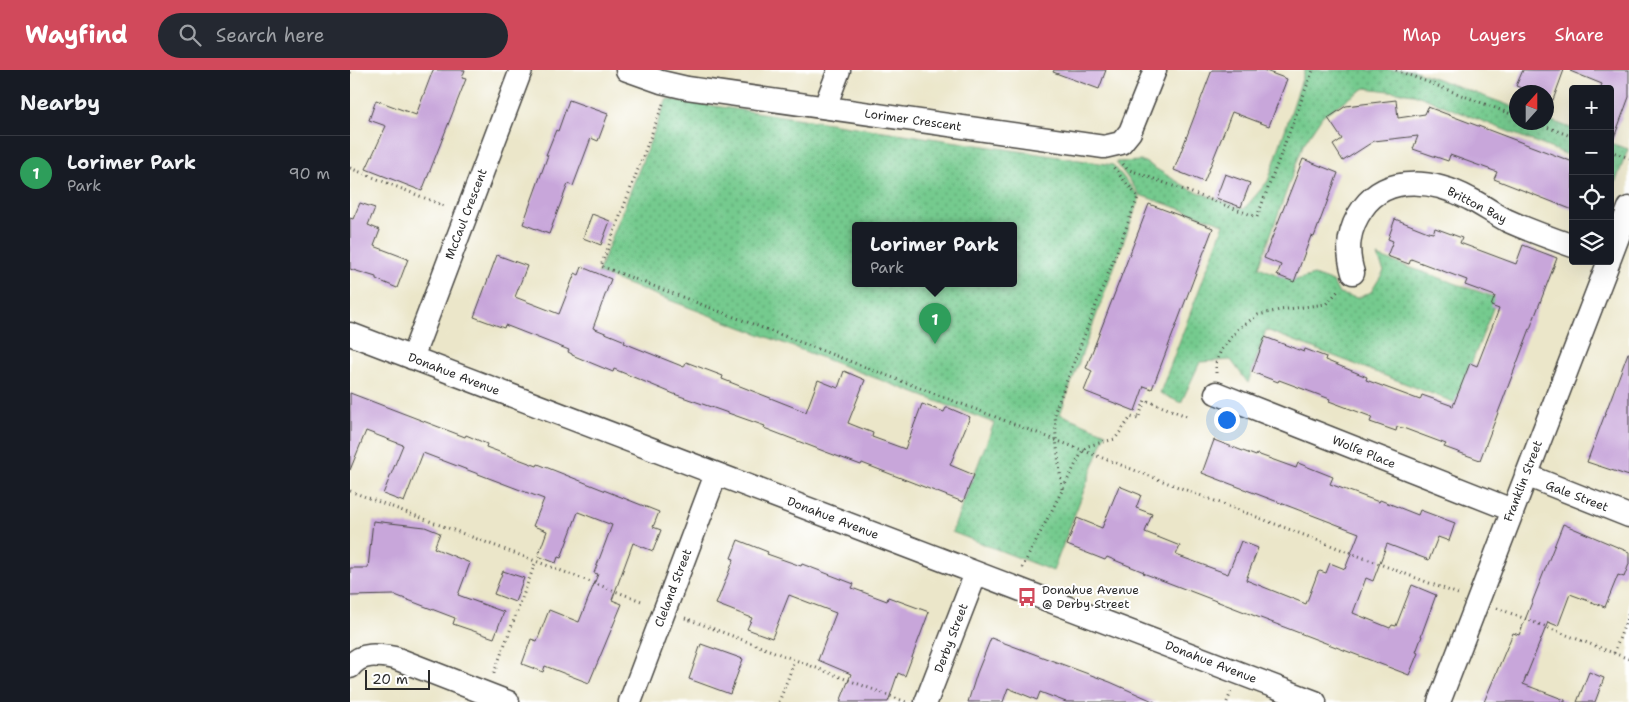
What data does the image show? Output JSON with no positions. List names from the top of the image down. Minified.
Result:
{"streets":{"street":["Lorimer Crescent","Britton Bay","McCaul Crescent","Donahue Avenue","Wolfe Place","Franklin Street","Gale Street","Cleland Street","Derby Street"]},"crossings":[["McCaul Crescent","Donahue Avenue"],["Donahue Avenue","Cleland Street"],["Donahue Avenue","Derby Street"],["Wolfe Place","Franklin Street"],["Franklin Street","Gale Street"]],"places":{"bus stop":["Donahue Avenue @ Derby Street"]},"scale_bar":"20 m","north":"top","page":{"header":"Wayfind","search":"Search here","nav":["Map","Layers","Share"],"heading":"Nearby","map_buttons":["+","−"],"list":[{"mark":"1","name":"Lorimer Park","note":"Park","value":"90 m"}],"popup":["Lorimer Park","Park"],"pins":"1","scale":"20 m"}}
